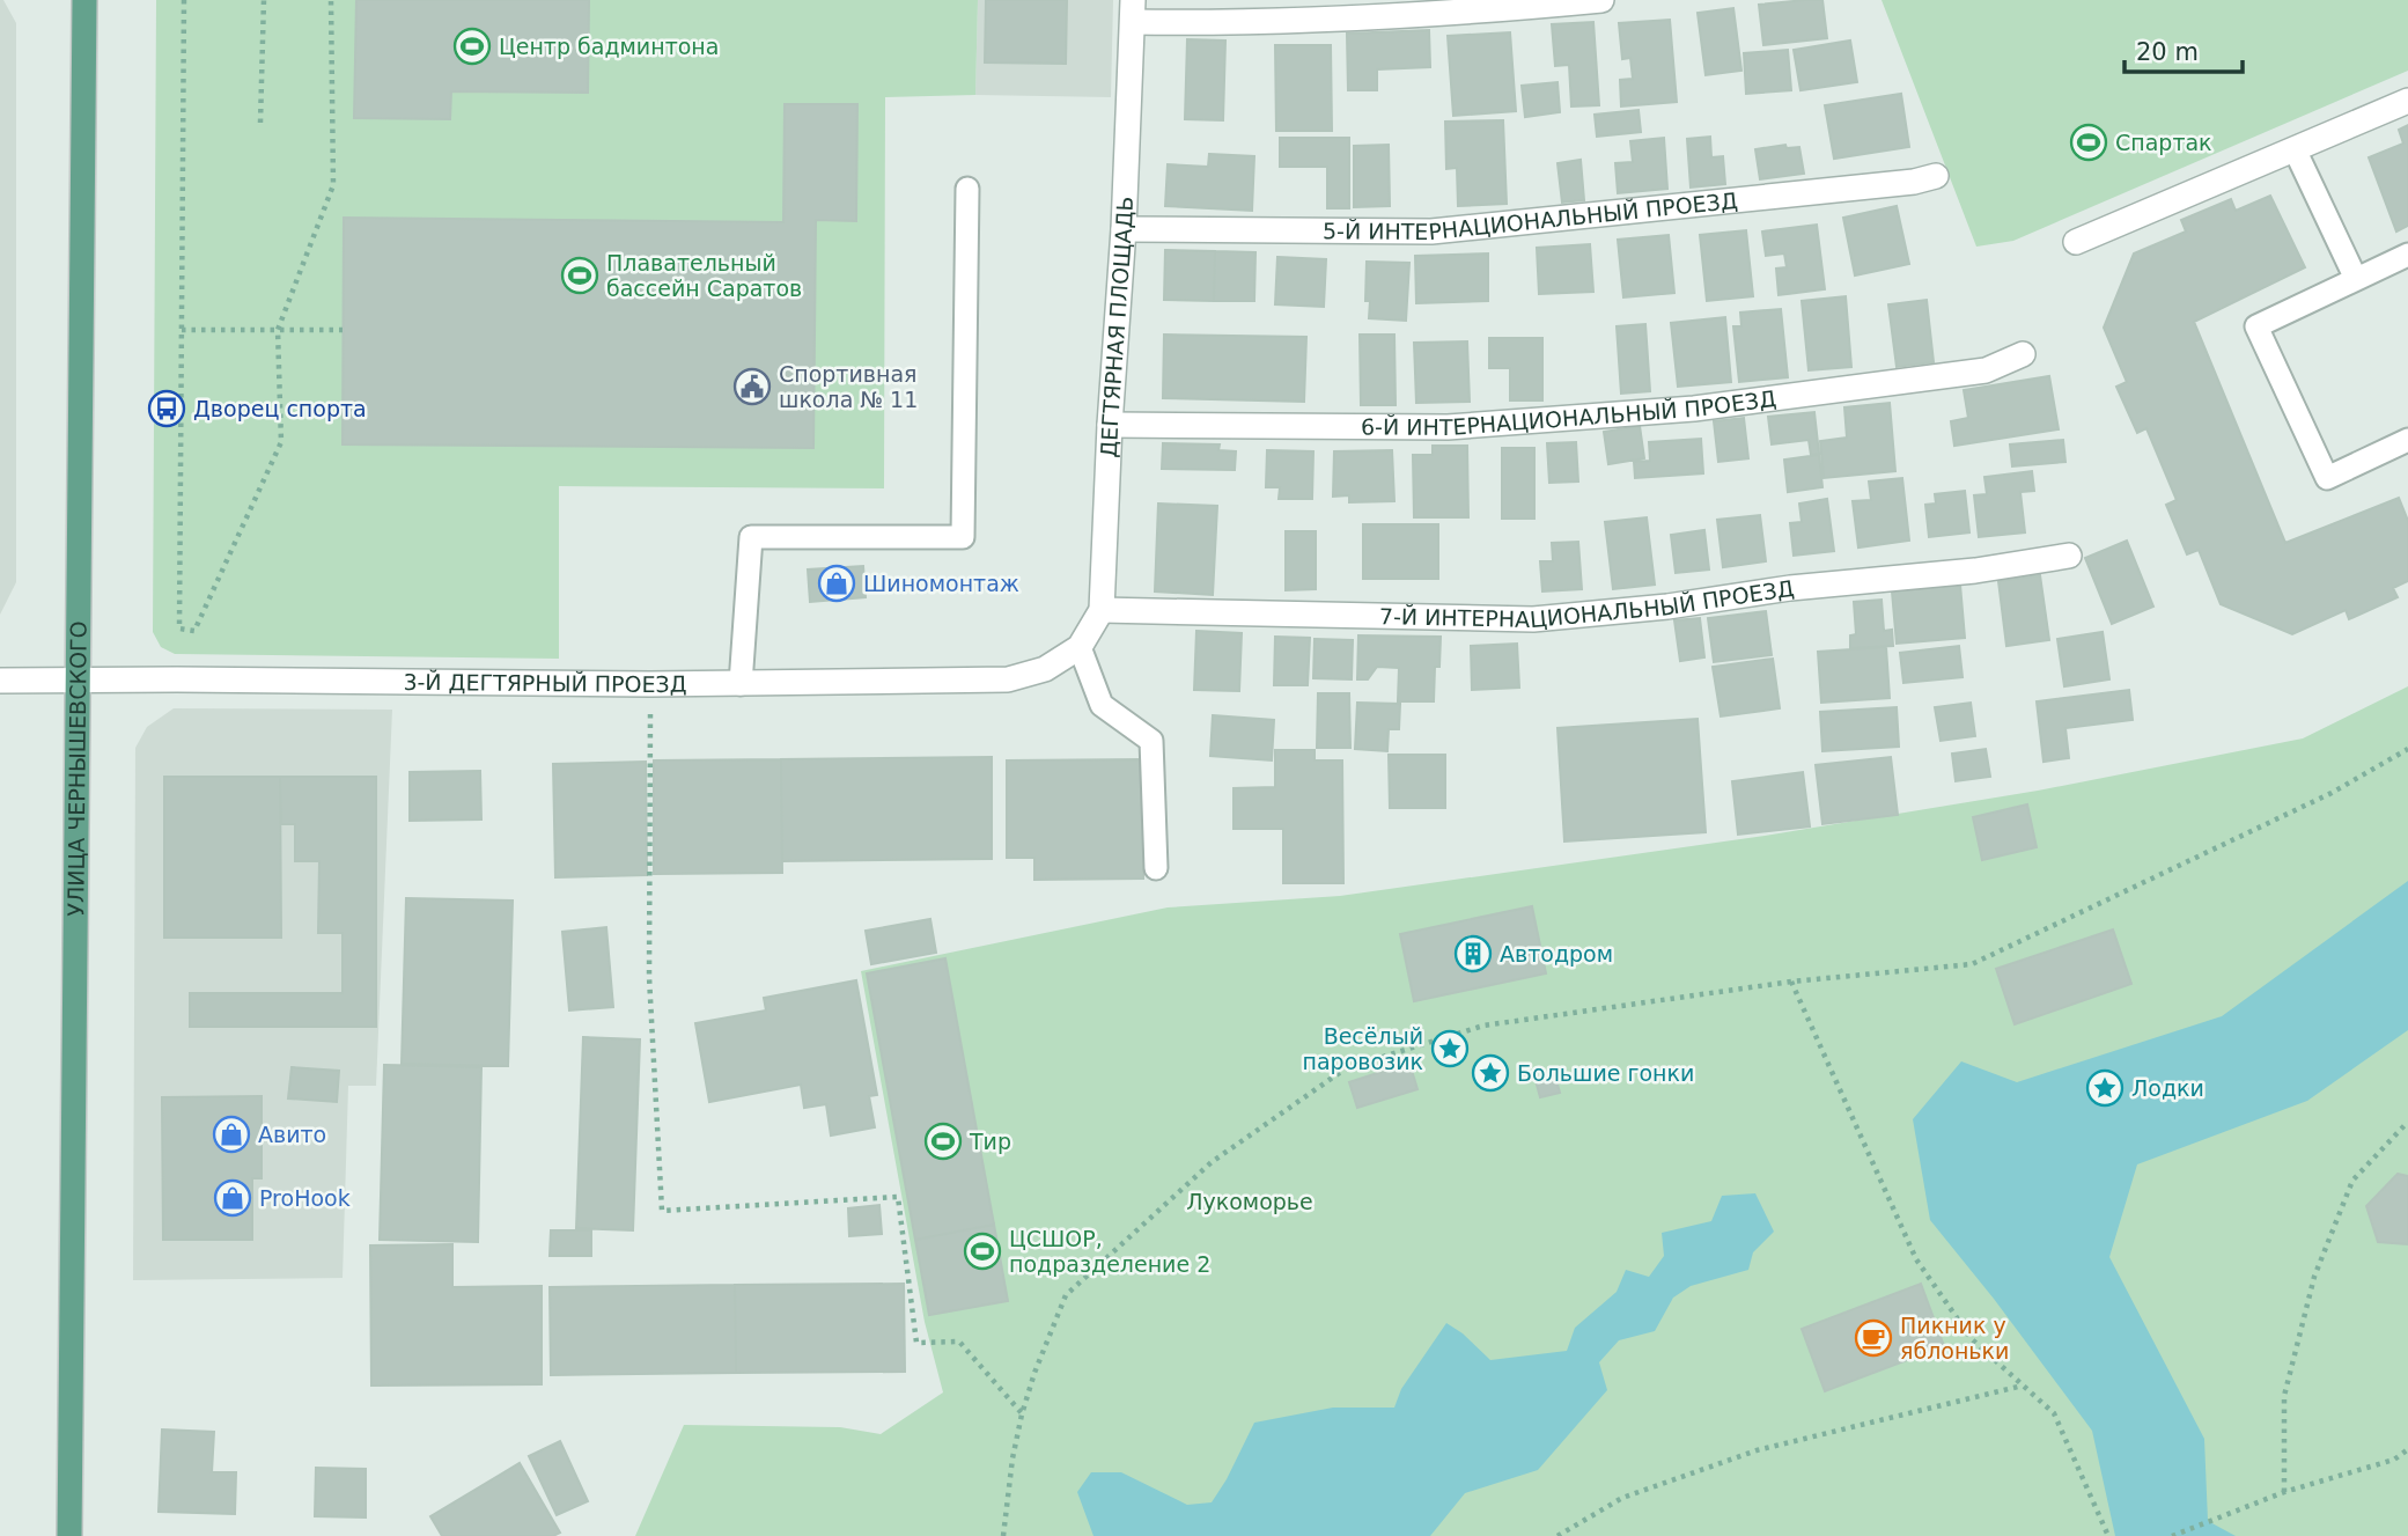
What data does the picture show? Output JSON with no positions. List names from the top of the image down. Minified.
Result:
{"streets":{"main road":["УЛИЦА ЧЕРНЫШЕВСКОГО"],"street":["5-Й ИНТЕРНАЦИОНАЛЬНЫЙ ПРОЕЗД","ДЕГТЯРНАЯ ПЛОЩАДЬ","6-Й ИНТЕРНАЦИОНАЛЬНЫЙ ПРОЕЗД","7-Й ИНТЕРНАЦИОНАЛЬНЫЙ ПРОЕЗД","3-Й ДЕГТЯРНЫЙ ПРОЕЗД"]},"crossings":[["5-Й ИНТЕРНАЦИОНАЛЬНЫЙ ПРОЕЗД","ДЕГТЯРНАЯ ПЛОЩАДЬ"],["ДЕГТЯРНАЯ ПЛОЩАДЬ","6-Й ИНТЕРНАЦИОНАЛЬНЫЙ ПРОЕЗД"],["ДЕГТЯРНАЯ ПЛОЩАДЬ","7-Й ИНТЕРНАЦИОНАЛЬНЫЙ ПРОЕЗД"],["ДЕГТЯРНАЯ ПЛОЩАДЬ","3-Й ДЕГТЯРНЫЙ ПРОЕЗД"],["3-Й ДЕГТЯРНЫЙ ПРОЕЗД","УЛИЦА ЧЕРНЫШЕВСКОГО"]],"parks":["Лукоморье"],"places":{"sports":["Центр бадминтона","Спартак","Плавательный бассейн Саратов","Тир","ЦСШОР, подразделение 2"],"public building":["Спортивная школа № 11"],"bus stop":["Дворец спорта"],"shop":["Шиномонтаж","Авито","ProHook"],"building":["Автодром"],"place":["Весёлый паровозик","Большие гонки","Лодки"],"cafe":["Пикник у яблоньки"]},"scale_bar":"20 m"}
